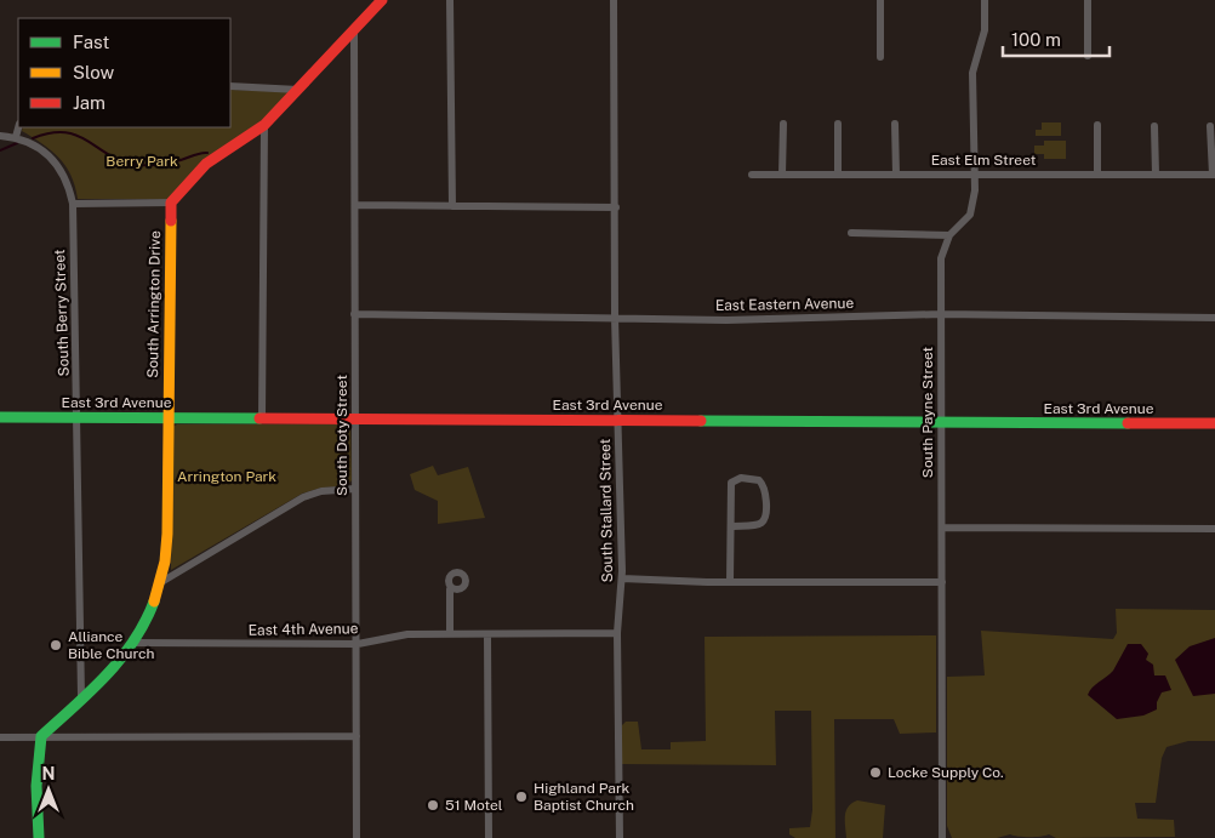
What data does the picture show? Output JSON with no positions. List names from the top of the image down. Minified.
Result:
{"streets":{"street":["East Elm Street","South Arrington Drive","East Eastern Avenue","South Berry Street","East 3rd Avenue","South Payne Street","South Doty Street","South Stallard Street","East 4th Avenue"]},"crossings":[["East Elm Street","South Payne Street"],["South Arrington Drive","South Berry Street"],["South Arrington Drive","East 3rd Avenue"],["South Arrington Drive","East 4th Avenue"],["East Eastern Avenue","South Payne Street"],["East Eastern Avenue","South Doty Street"],["East Eastern Avenue","South Stallard Street"],["South Berry Street","East 3rd Avenue"],["East 3rd Avenue","South Payne Street"],["East 3rd Avenue","South Doty Street"],["East 3rd Avenue","South Stallard Street"],["South Doty Street","East 4th Avenue"],["South Stallard Street","East 4th Avenue"]],"parks":["Berry Park","Arrington Park"],"places":["Alliance Bible Church","Locke Supply Co.","Highland Park Baptist Church","51 Motel"],"legend":["Fast","Slow","Jam"],"scale_bar":"100 m","north":"top"}
